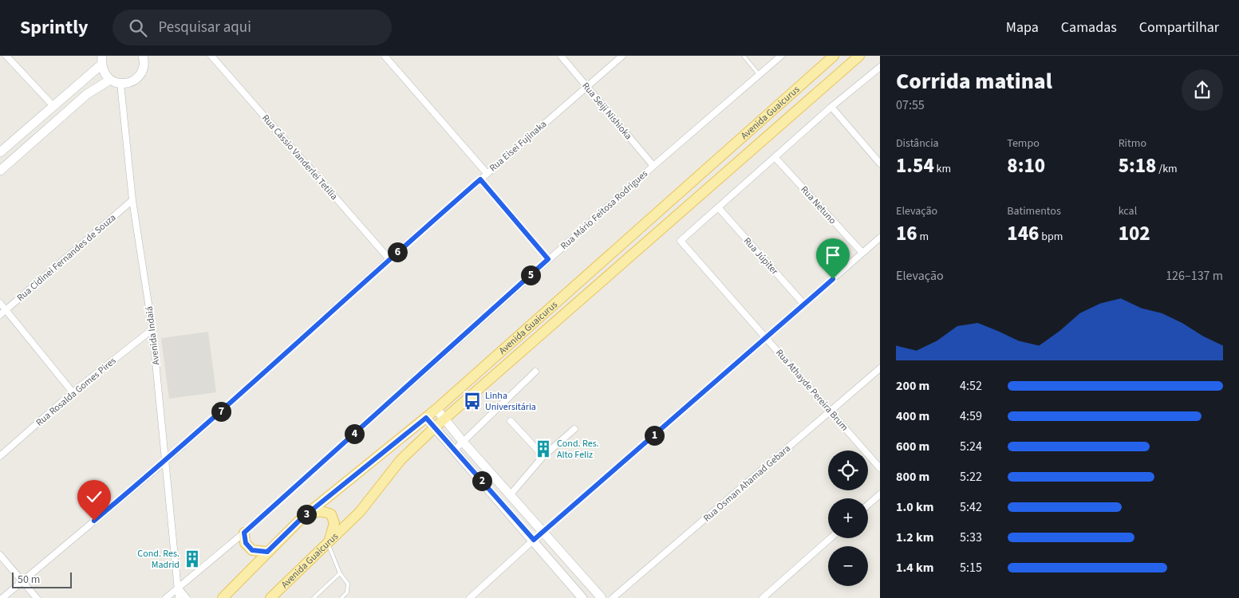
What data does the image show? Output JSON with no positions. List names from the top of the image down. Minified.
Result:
{"streets":{"main road":["Avenida Guaicurus"],"street":["Rua Seiji Nishioka","Rua Eisei Fujinaka","Rua Cássio Vanderlei Tetilia","Rua Netuno","Rua Mário Feitosa Rodrigues","Rua Júpiter","Rua Cidinei Fernandes de Souza","Avenida Indaiá","Rua Athayde Pereira Brum","Rua Rosalda Gomes Pires","Rua Osman Ahamad Gebara"]},"crossings":[["Rua Seiji Nishioka","Rua Eisei Fujinaka"],["Rua Seiji Nishioka","Rua Mário Feitosa Rodrigues"],["Rua Eisei Fujinaka","Rua Cássio Vanderlei Tetilia"],["Rua Eisei Fujinaka","Avenida Indaiá"],["Rua Mário Feitosa Rodrigues","Avenida Indaiá"],["Rua Júpiter","Rua Athayde Pereira Brum"],["Rua Cidinei Fernandes de Souza","Avenida Indaiá"],["Avenida Indaiá","Rua Rosalda Gomes Pires"],["Rua Athayde Pereira Brum","Rua Osman Ahamad Gebara"]],"places":{"bus stop":["Linha Universitária"],"building":["Cond. Res. Alto Feliz","Cond. Res. Madrid"]},"scale_bar":"50 m","page":{"header":"Sprintly","search":"Pesquisar aqui","nav":["Mapa","Camadas","Compartilhar"],"heading":["Corrida matinal","07:55"],"stats":[["Distância","1.54 km"],["Tempo","8:10"],["Ritmo","5:18 /km"],["Elevação","16 m"],["Batimentos","146 bpm"],["kcal","102"]],"pins":["6","5","7","4","1","2","3"],"chart":["Elevação","126–137 m"],"list":[{"name":"200 m","note":"4:52"},{"name":"400 m","note":"4:59"},{"name":"600 m","note":"5:24"},{"name":"800 m","note":"5:22"},{"name":"1.0 km","note":"5:42"},{"name":"1.2 km","note":"5:33"},{"name":"1.4 km","note":"5:15"}],"map_buttons":["+","−"],"scale":"50 m"}}
